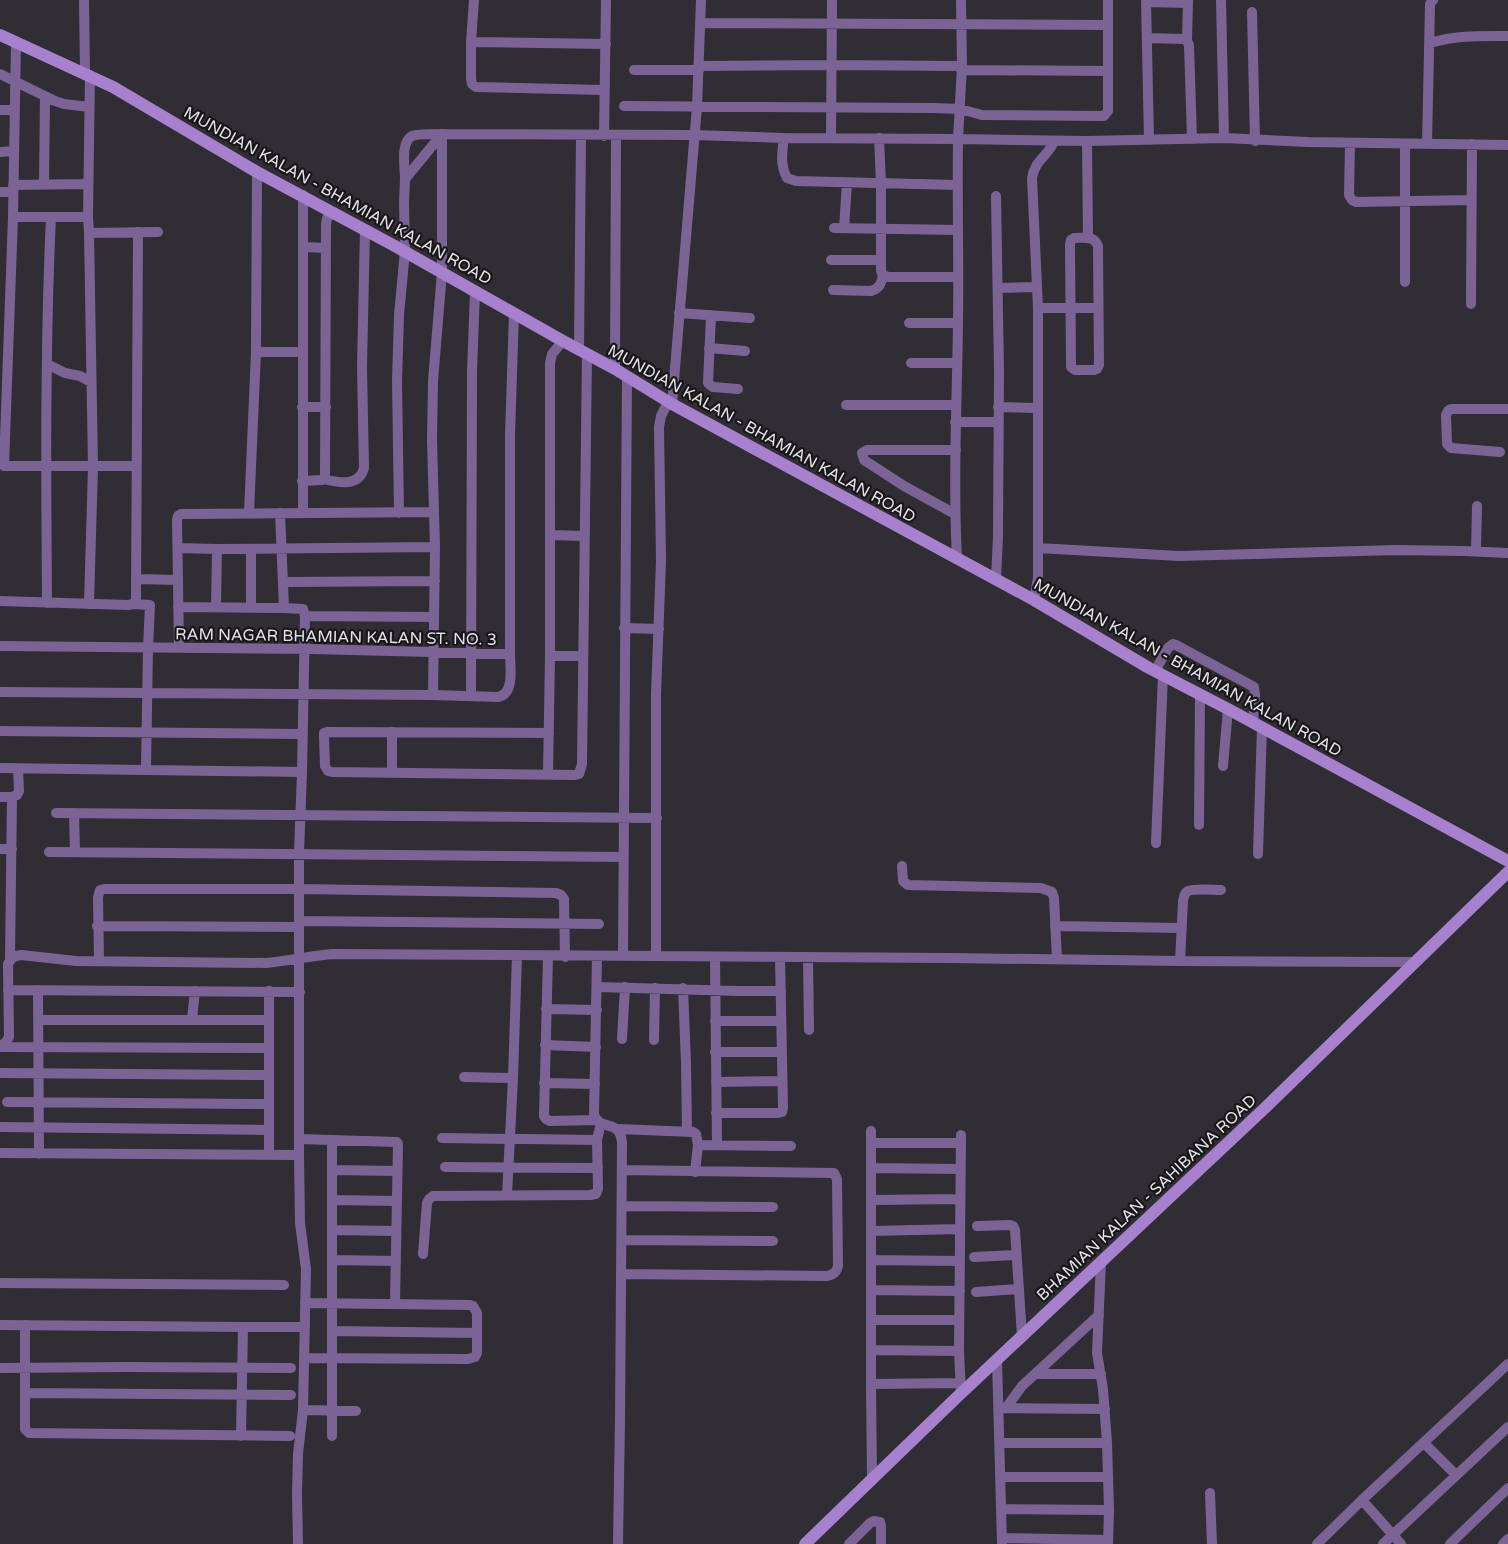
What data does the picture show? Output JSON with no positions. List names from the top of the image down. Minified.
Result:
{"streets":{"street":["MUNDIAN KALAN - BHAMIAN KALAN ROAD","RAM NAGAR BHAMIAN KALAN ST. NO. 3","BHAMIAN KALAN - SAHIBANA ROAD"]},"crossings":[["MUNDIAN KALAN - BHAMIAN KALAN ROAD","RAM NAGAR BHAMIAN KALAN ST. NO. 3"]]}
